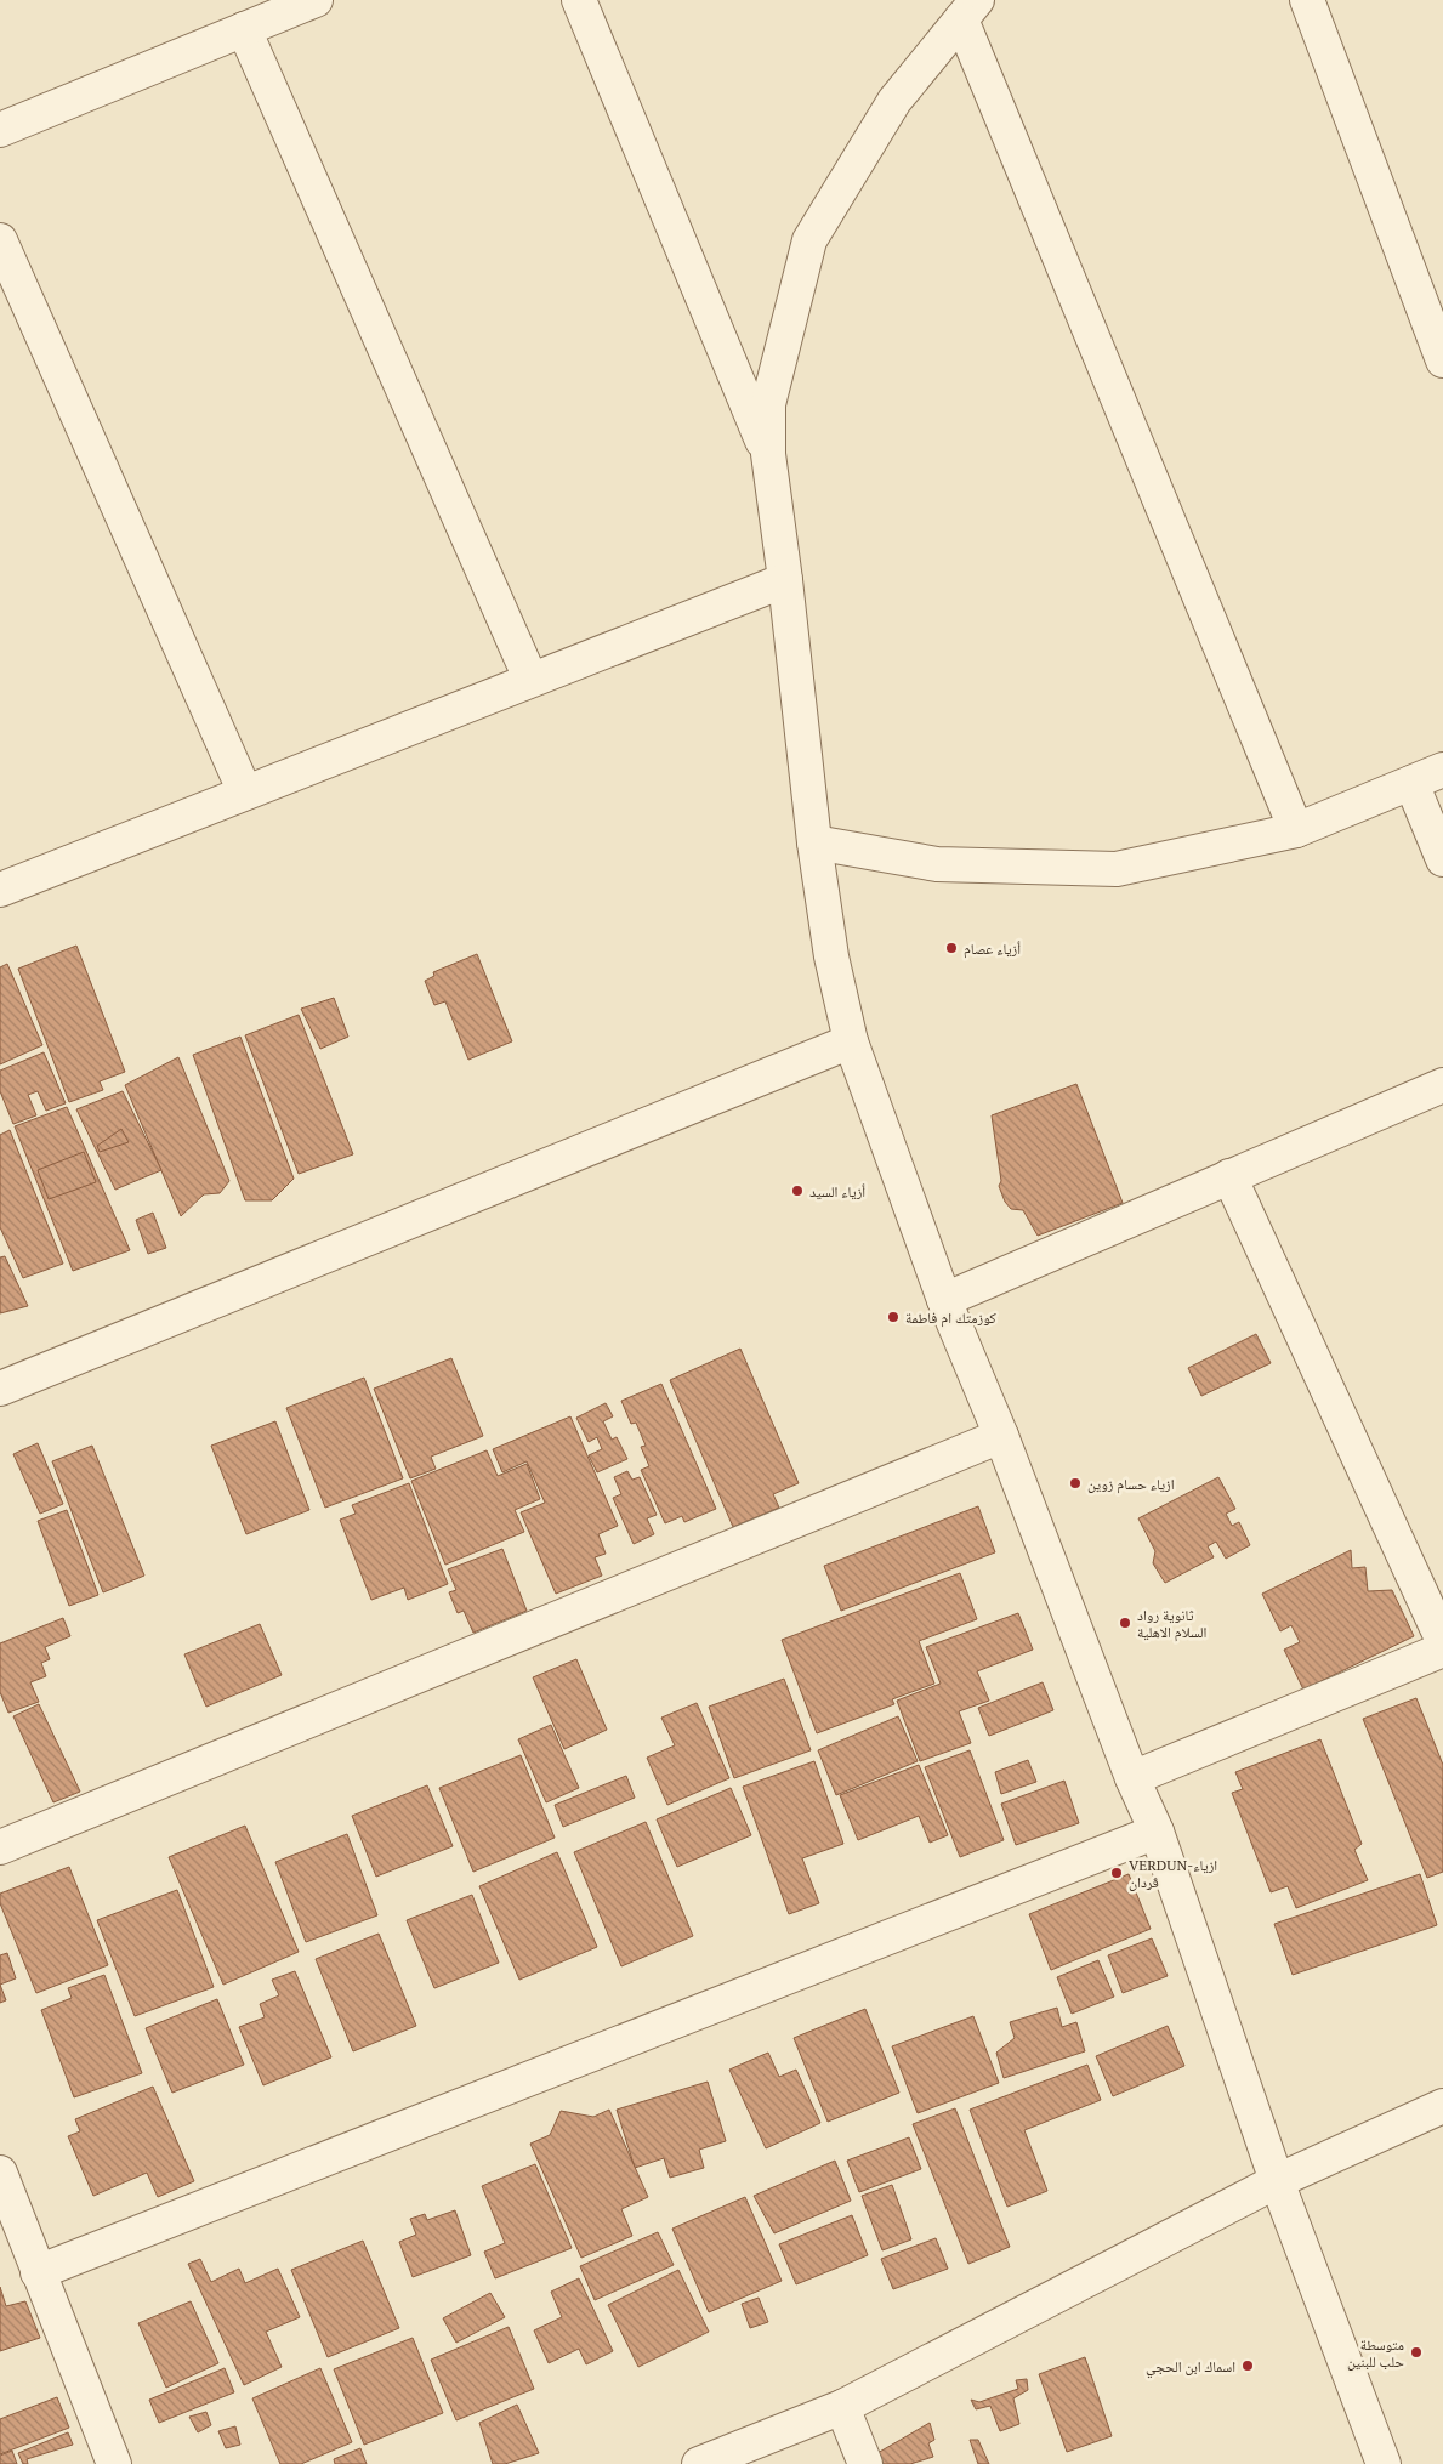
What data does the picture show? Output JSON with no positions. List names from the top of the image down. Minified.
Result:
{"places":["أزياء عصام","أزياء السيد","كوزمتك ام فاطمة","ازياء حسام زوين","ثانوية رواد السلام الاهلية","VERDUN-ازياء ڤردان","متوسطة حلب للبنين","اسماك ابن الحجي"]}
